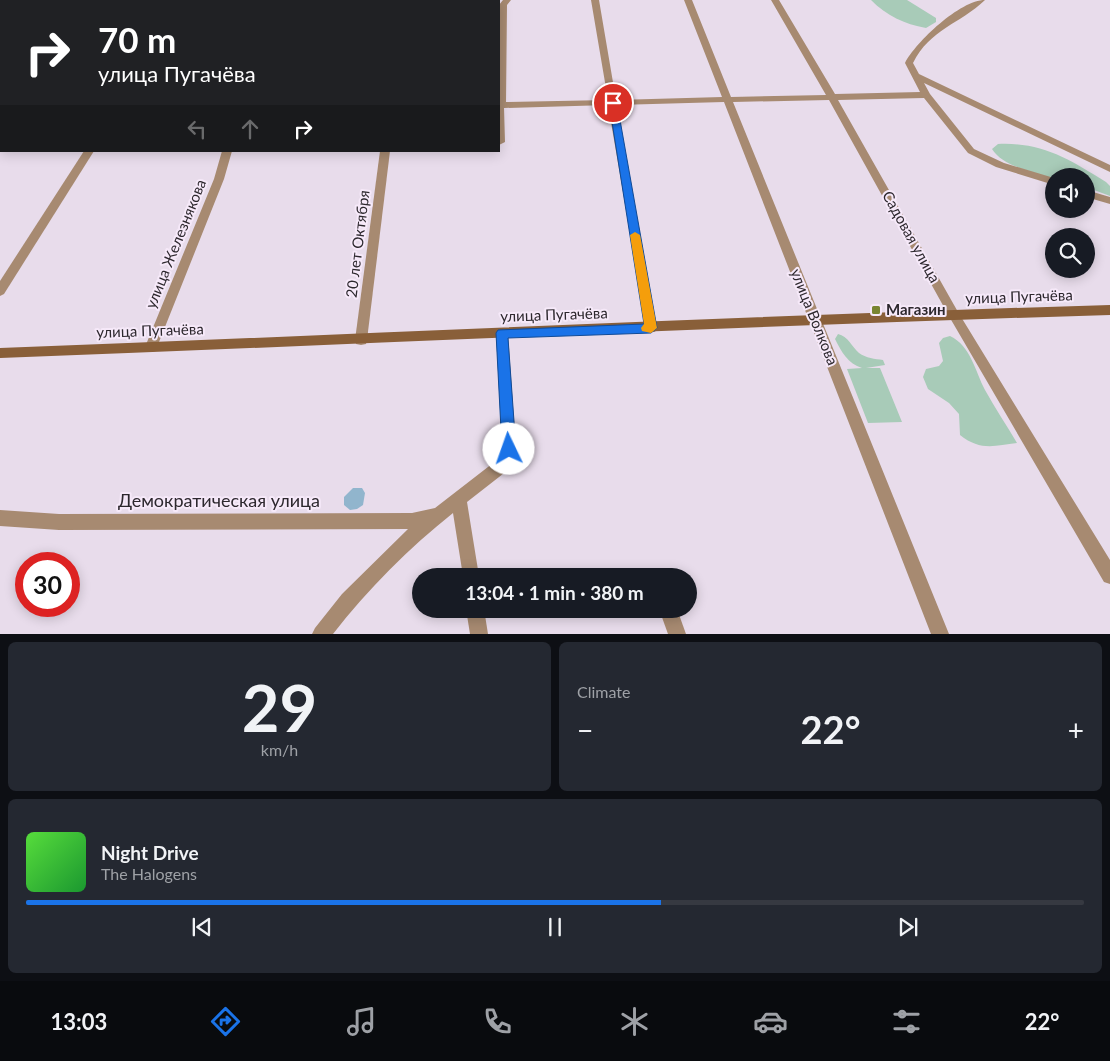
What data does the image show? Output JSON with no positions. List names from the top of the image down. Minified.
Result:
{"streets":{"street":["Садовая улица","улица Железнякова","20 лет Октября","улица Пугачёва","улица Волкова","Демократическая улица"]},"crossings":[["Садовая улица","улица Пугачёва"],["улица Железнякова","улица Пугачёва"],["20 лет Октября","улица Пугачёва"],["улица Пугачёва","улица Волкова"]],"places":{"transit":["Магазин"]},"page":{"turn":["70 m","улица Пугачёва"],"limit":"30","trip":"13:04 · 1 min · 380 m","tile":[["29","km/h"],"Climate"],"heat":["−","22°","+"],"song":["Night Drive","The Halogens"],"tabs":["13:03","22°"]}}
